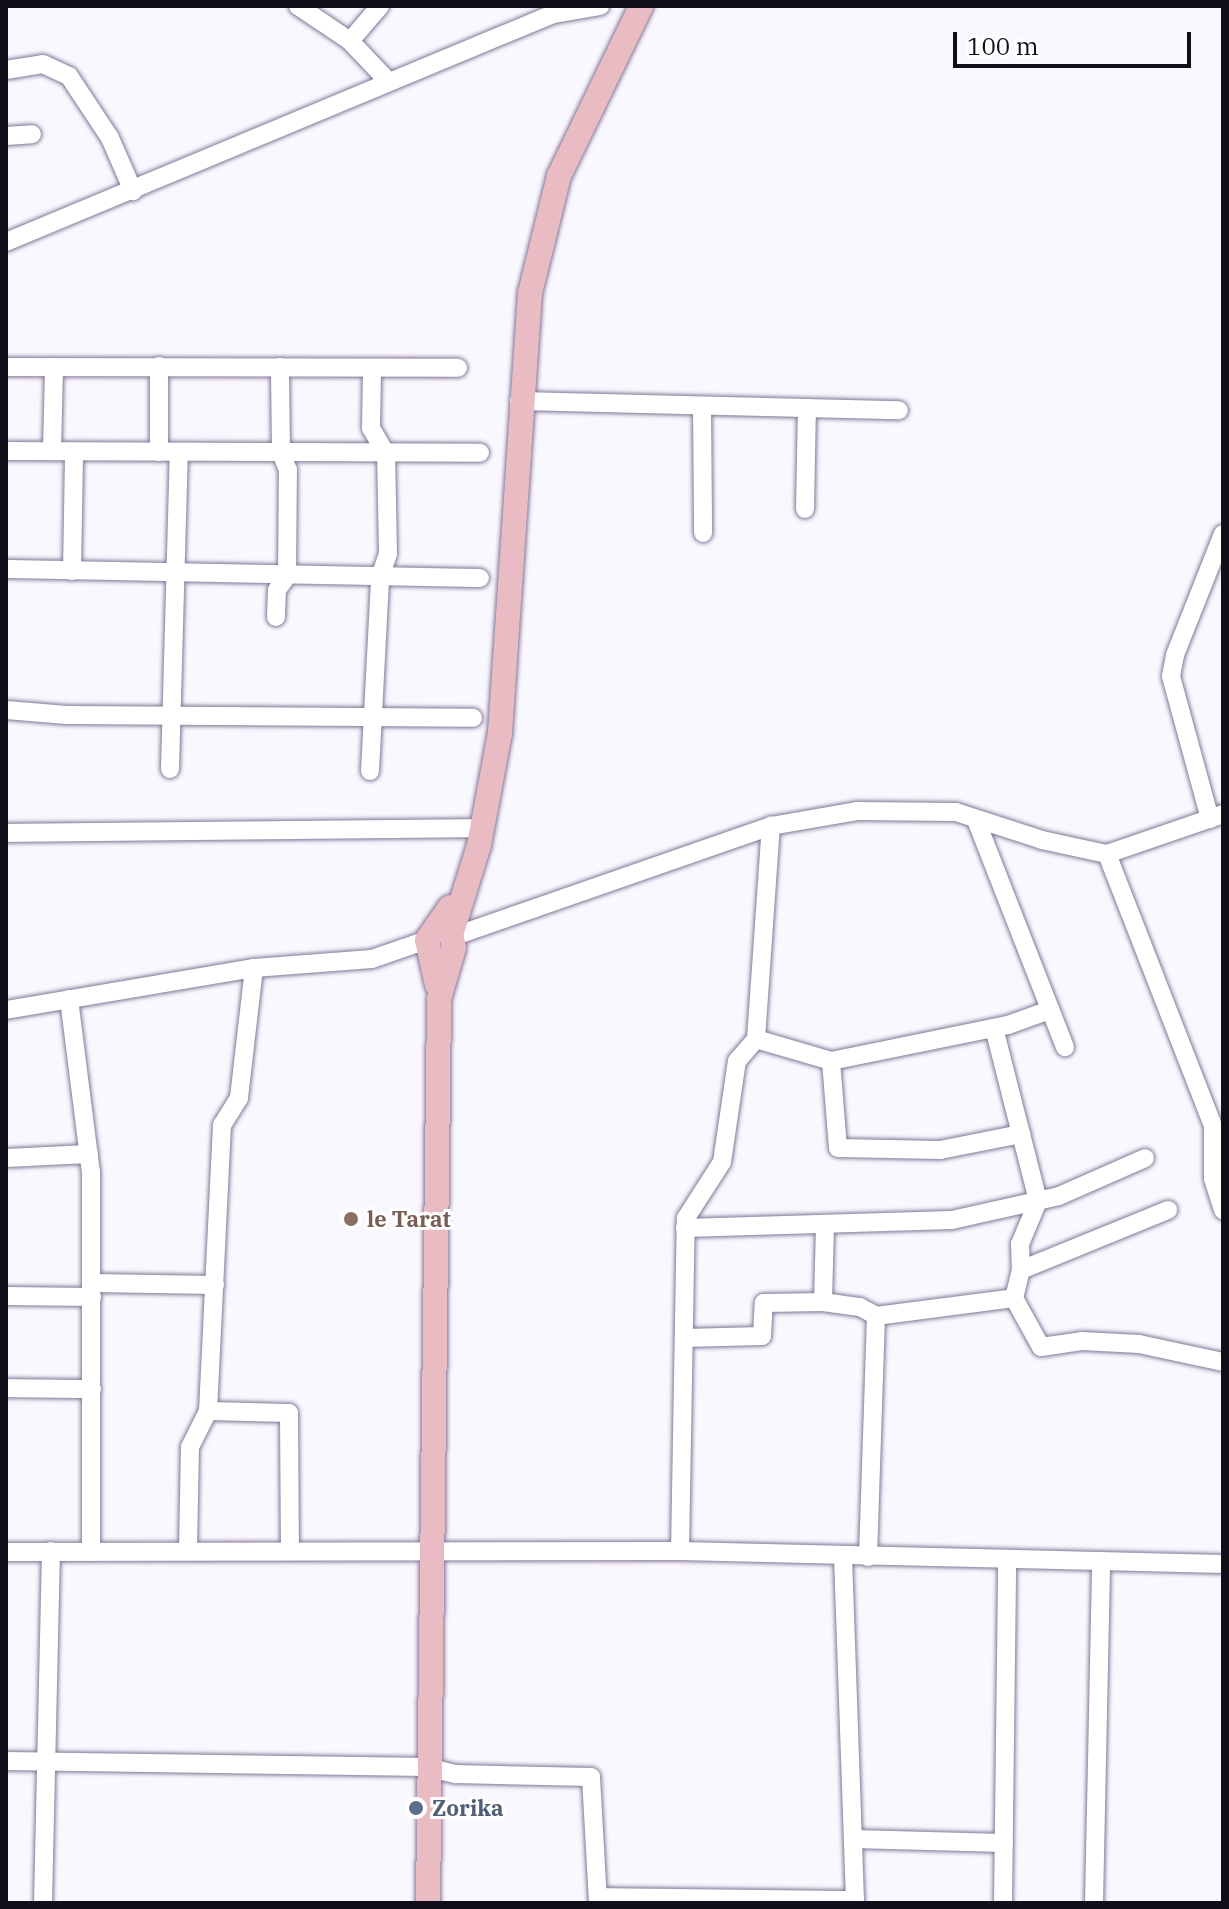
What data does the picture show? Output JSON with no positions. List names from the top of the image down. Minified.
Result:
{"places":["le Tarat","Zorika"],"scale_bar":"100 m"}
